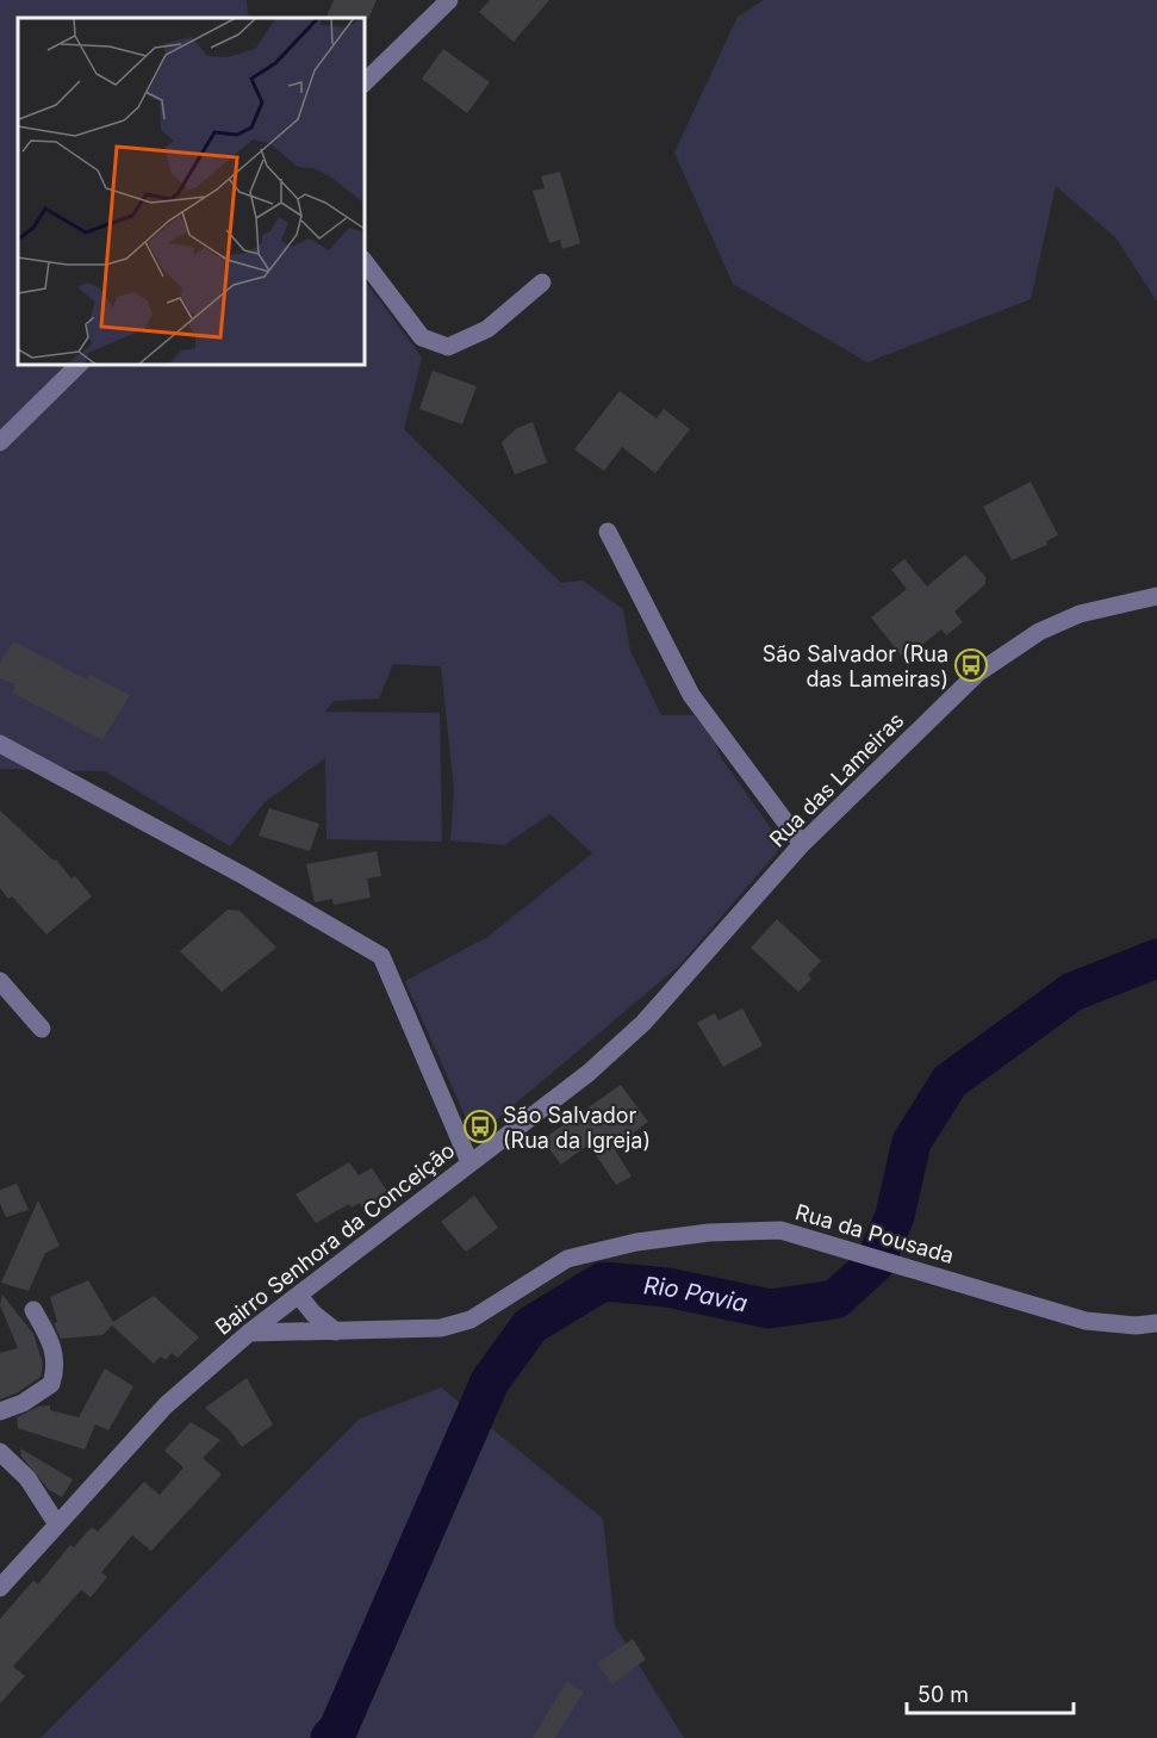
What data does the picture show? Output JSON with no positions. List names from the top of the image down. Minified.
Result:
{"streets":{"street":["Rua das Lameiras","Rua da Pousada","Bairro Senhora da Conceição"]},"crossings":[["Rua das Lameiras","Bairro Senhora da Conceição"],["Rua da Pousada","Bairro Senhora da Conceição"]],"water":["Rio Pavia"],"places":{"bus stop":["São Salvador (Rua das Lameiras)","São Salvador (Rua da Igreja)"]},"scale_bar":"50 m"}
